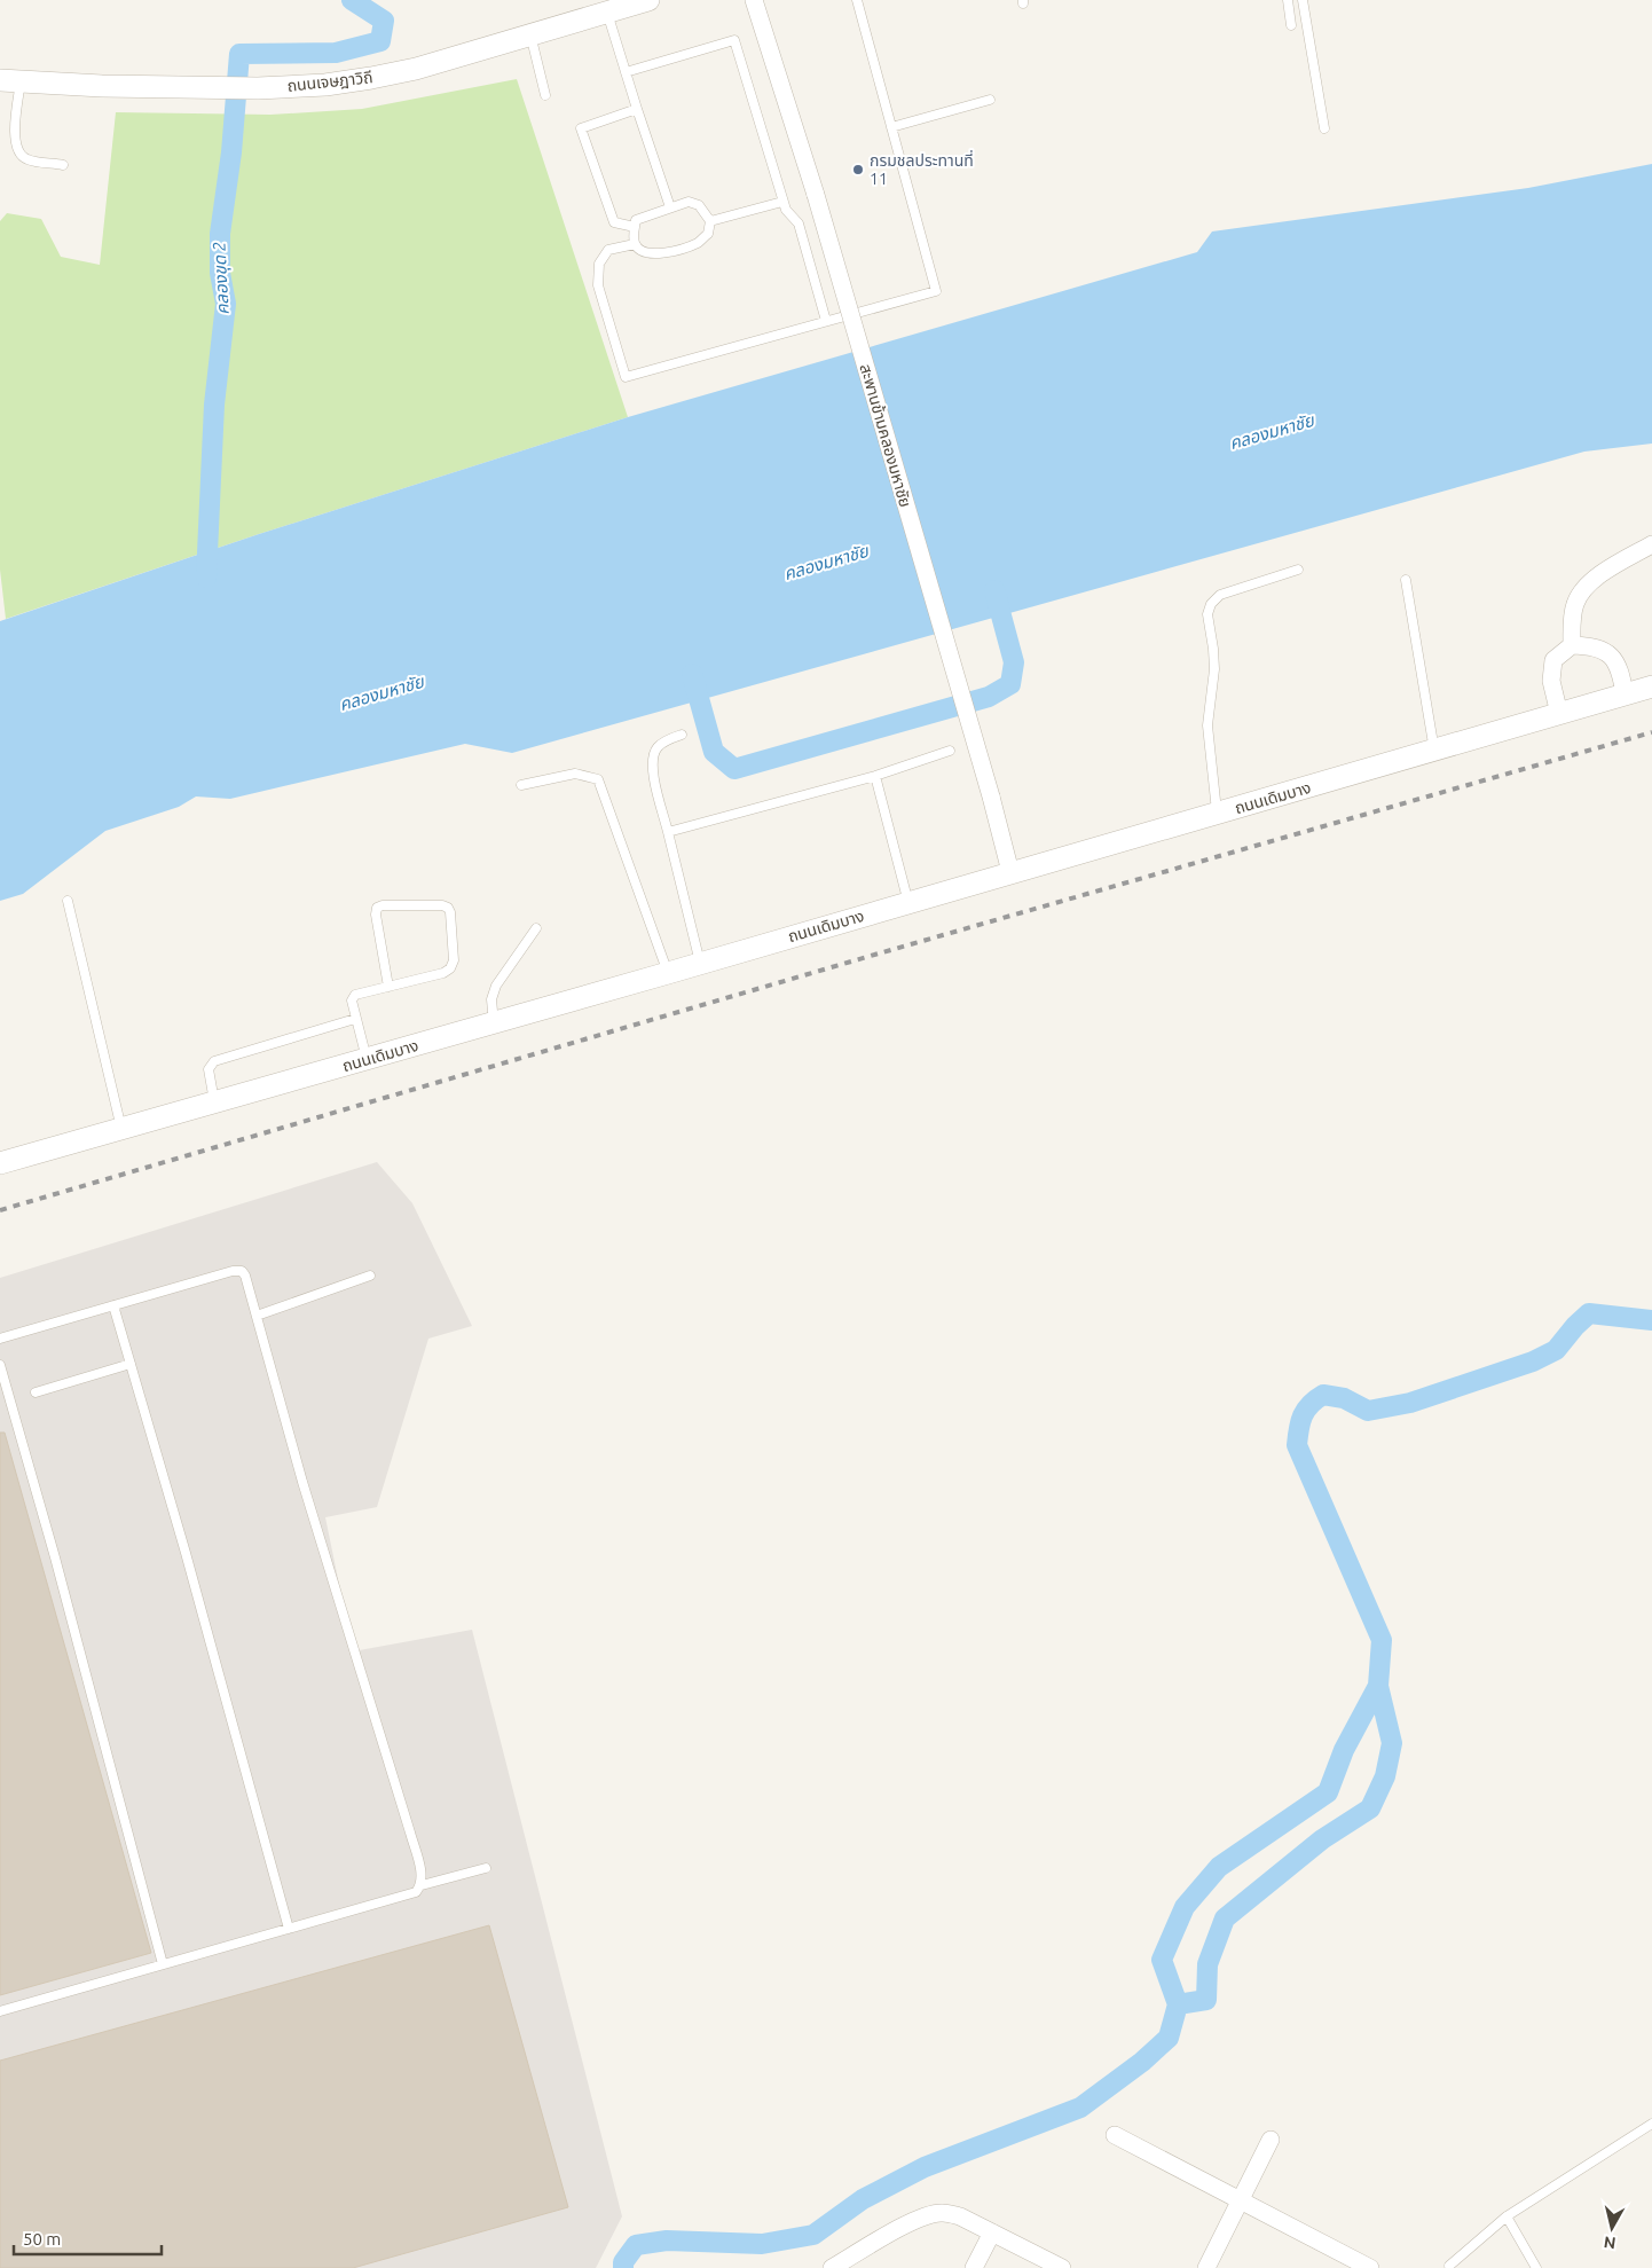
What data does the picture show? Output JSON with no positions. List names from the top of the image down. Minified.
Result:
{"streets":{"street":["ถนนเจษฎาวิถี","สะพานข้ามคลองมหาชัย","ถนนเดิมบาง"]},"crossings":[["สะพานข้ามคลองมหาชัย","ถนนเดิมบาง"]],"water":["คลองขุด 2","คลองมหาชัย"],"places":["กรมชลประทานที่ 11"],"scale_bar":"50 m","north":"bottom"}
